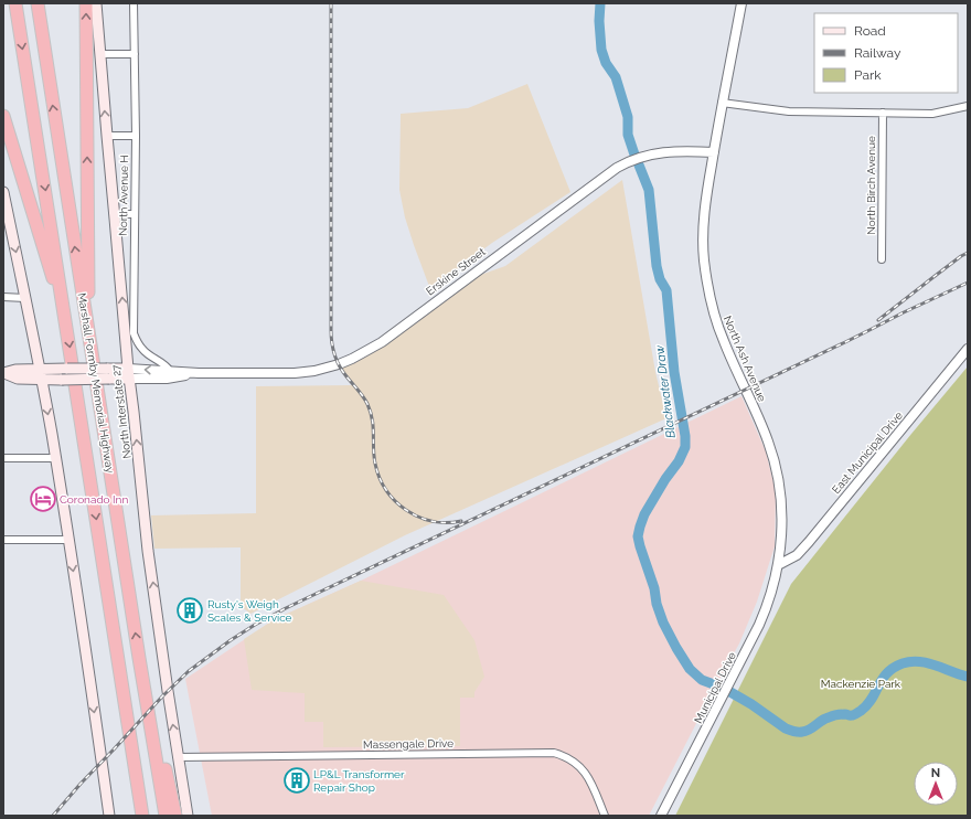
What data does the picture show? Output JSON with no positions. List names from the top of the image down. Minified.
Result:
{"streets":{"highway":["Marshall Formby Memorial Highway"],"main road":["Erskine Street","North Interstate 27"],"street":["North Birch Avenue","North Avenue H","North Ash Avenue","East Municipal Drive","Municipal Drive","Massengale Drive"]},"crossings":[["North Avenue H","Erskine Street"],["Erskine Street","North Ash Avenue"],["Erskine Street","North Interstate 27"],["North Ash Avenue","East Municipal Drive"],["North Ash Avenue","Municipal Drive"],["North Interstate 27","Massengale Drive"],["East Municipal Drive","Municipal Drive"]],"water":["Blackwater Draw"],"parks":["Mackenzie Park"],"places":{"hotel":["Coronado Inn"],"building":["Rusty's Weigh Scales & Service","LP&L Transformer Repair Shop"]},"legend":["Road","Railway","Park"],"north":"top"}
